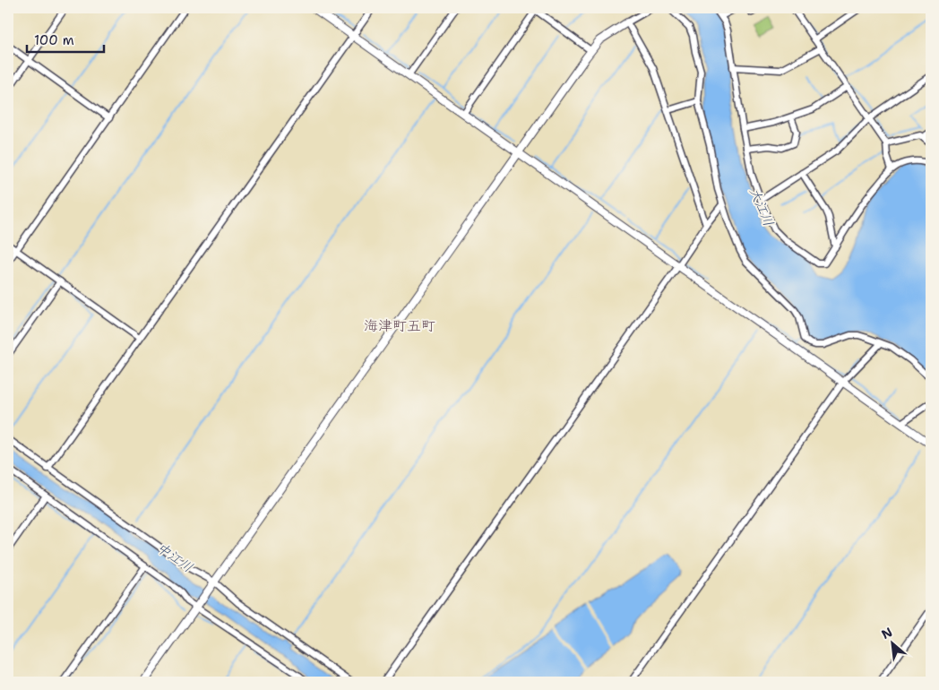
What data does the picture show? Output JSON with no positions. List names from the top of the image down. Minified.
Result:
{"districts":["海津町五町"],"water":["大江川","中江川"],"scale_bar":"100 m","north":"top left"}
